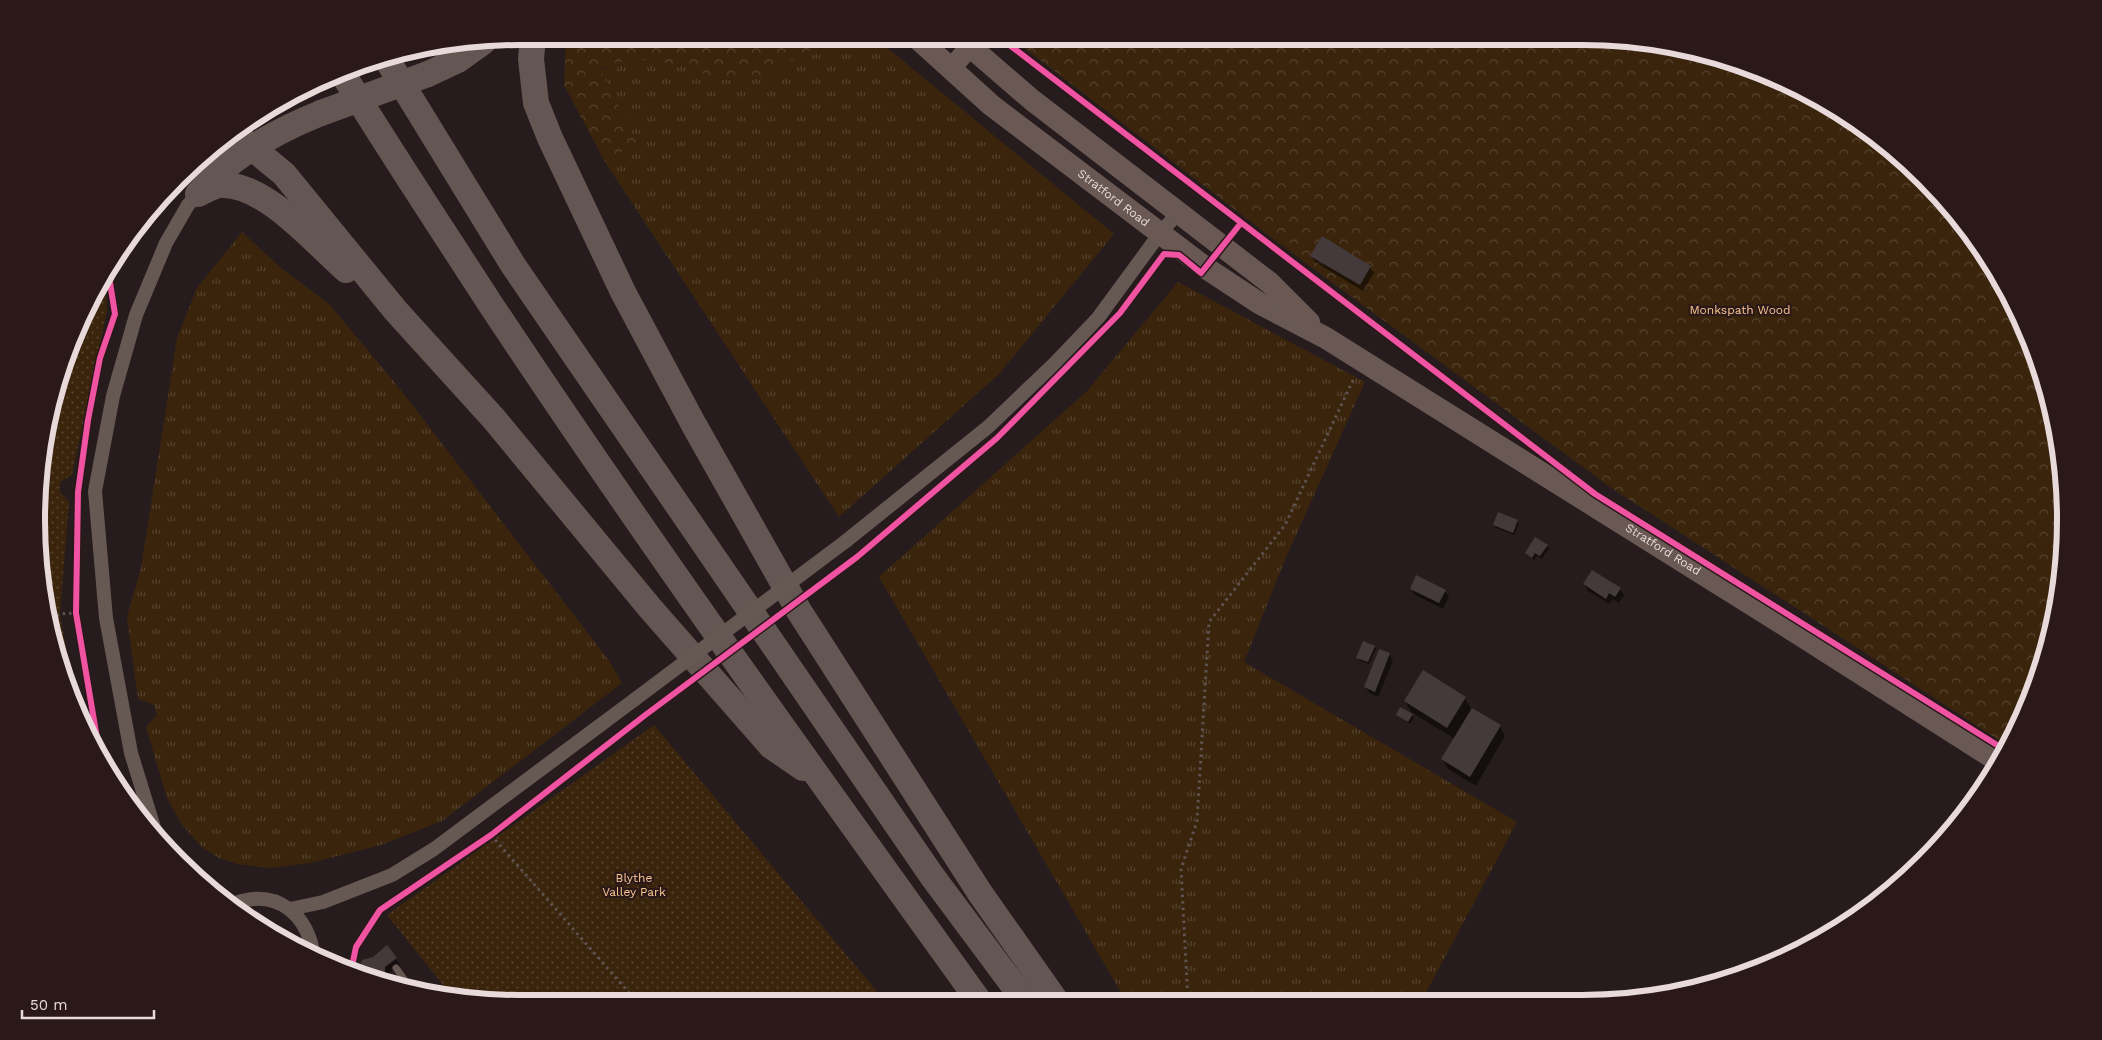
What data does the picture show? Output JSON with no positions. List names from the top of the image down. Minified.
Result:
{"streets":{"main road":["Stratford Road"]},"parks":["Monkspath Wood","Blythe Valley Park"],"scale_bar":"50 m"}
